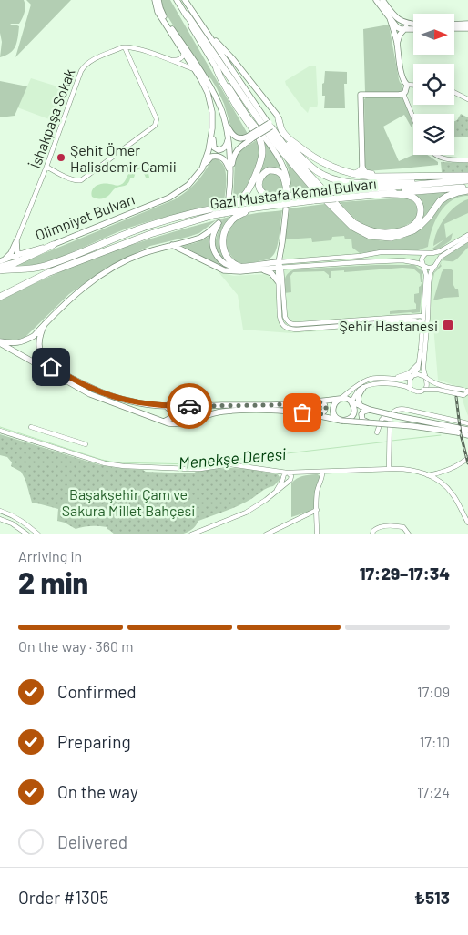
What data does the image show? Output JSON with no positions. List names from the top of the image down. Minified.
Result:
{"streets":{"highway":["Gazi Mustafa Kemal Bulvarı"],"main road":["Olimpiyat Bulvarı"],"street":["İshakpaşa Sokak"]},"water":["Menekşe Deresi"],"parks":["Başakşehir Çam ve Sakura Millet Bahçesi"],"places":{"other":["Şehit Ömer Halisdemir Camii"],"transit":["Şehir Hastanesi"]},"north":"right","page":{"heading":["2 min","Arriving in","17:29–17:34"],"panel":["Order #1305","₺513"],"bar":"On the way · 360 m","list":[["Confirmed","17:09"],["Preparing","17:10"],["On the way","17:24"],"Delivered"]}}
